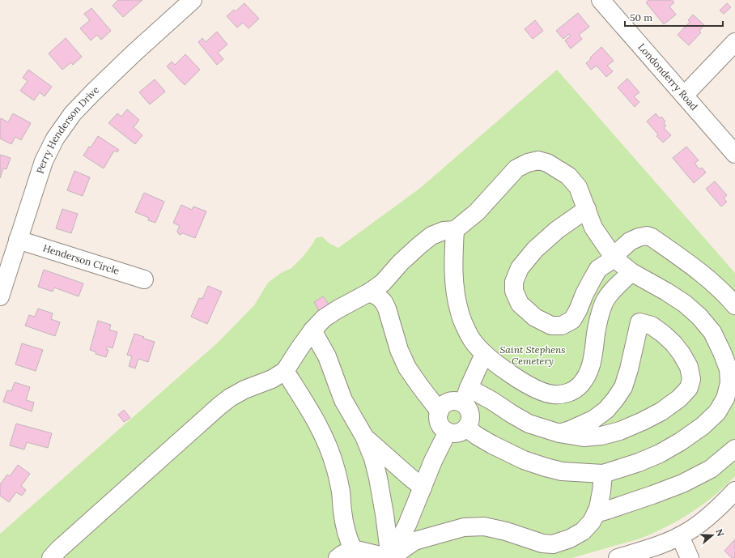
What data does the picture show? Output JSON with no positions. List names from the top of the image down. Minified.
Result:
{"streets":{"street":["Londonderry Road","Perry Henderson Drive","Henderson Circle"]},"crossings":[["Perry Henderson Drive","Henderson Circle"]],"parks":["Saint Stephens Cemetery"],"scale_bar":"50 m","north":"right"}
